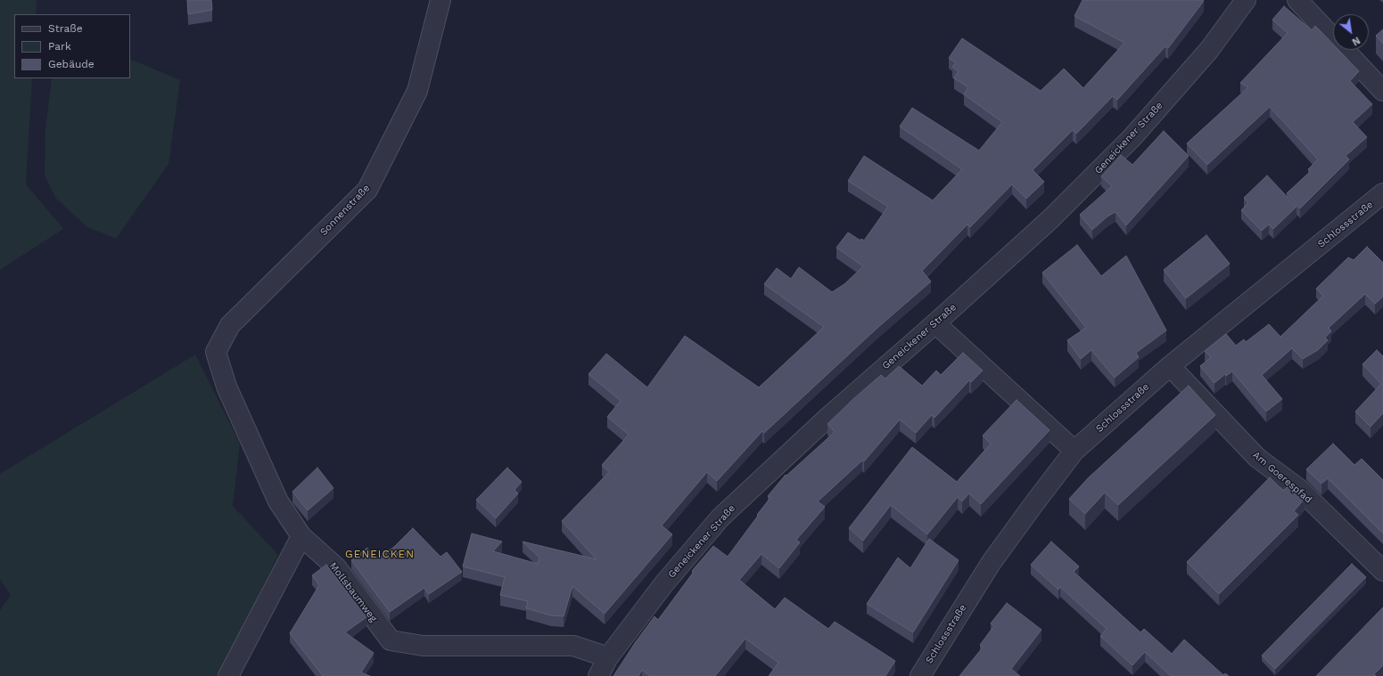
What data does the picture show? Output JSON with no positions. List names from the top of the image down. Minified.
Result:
{"streets":{"street":["Geneickener Straße","Sonnenstraße","Schlossstraße","Am Goerespfad","Mollsbaumweg"]},"crossings":[["Geneickener Straße","Mollsbaumweg"],["Sonnenstraße","Mollsbaumweg"],["Schlossstraße","Am Goerespfad"]],"districts":["GENEICKEN"],"legend":["Straße","Park","Gebäude"],"north":"bottom right"}
